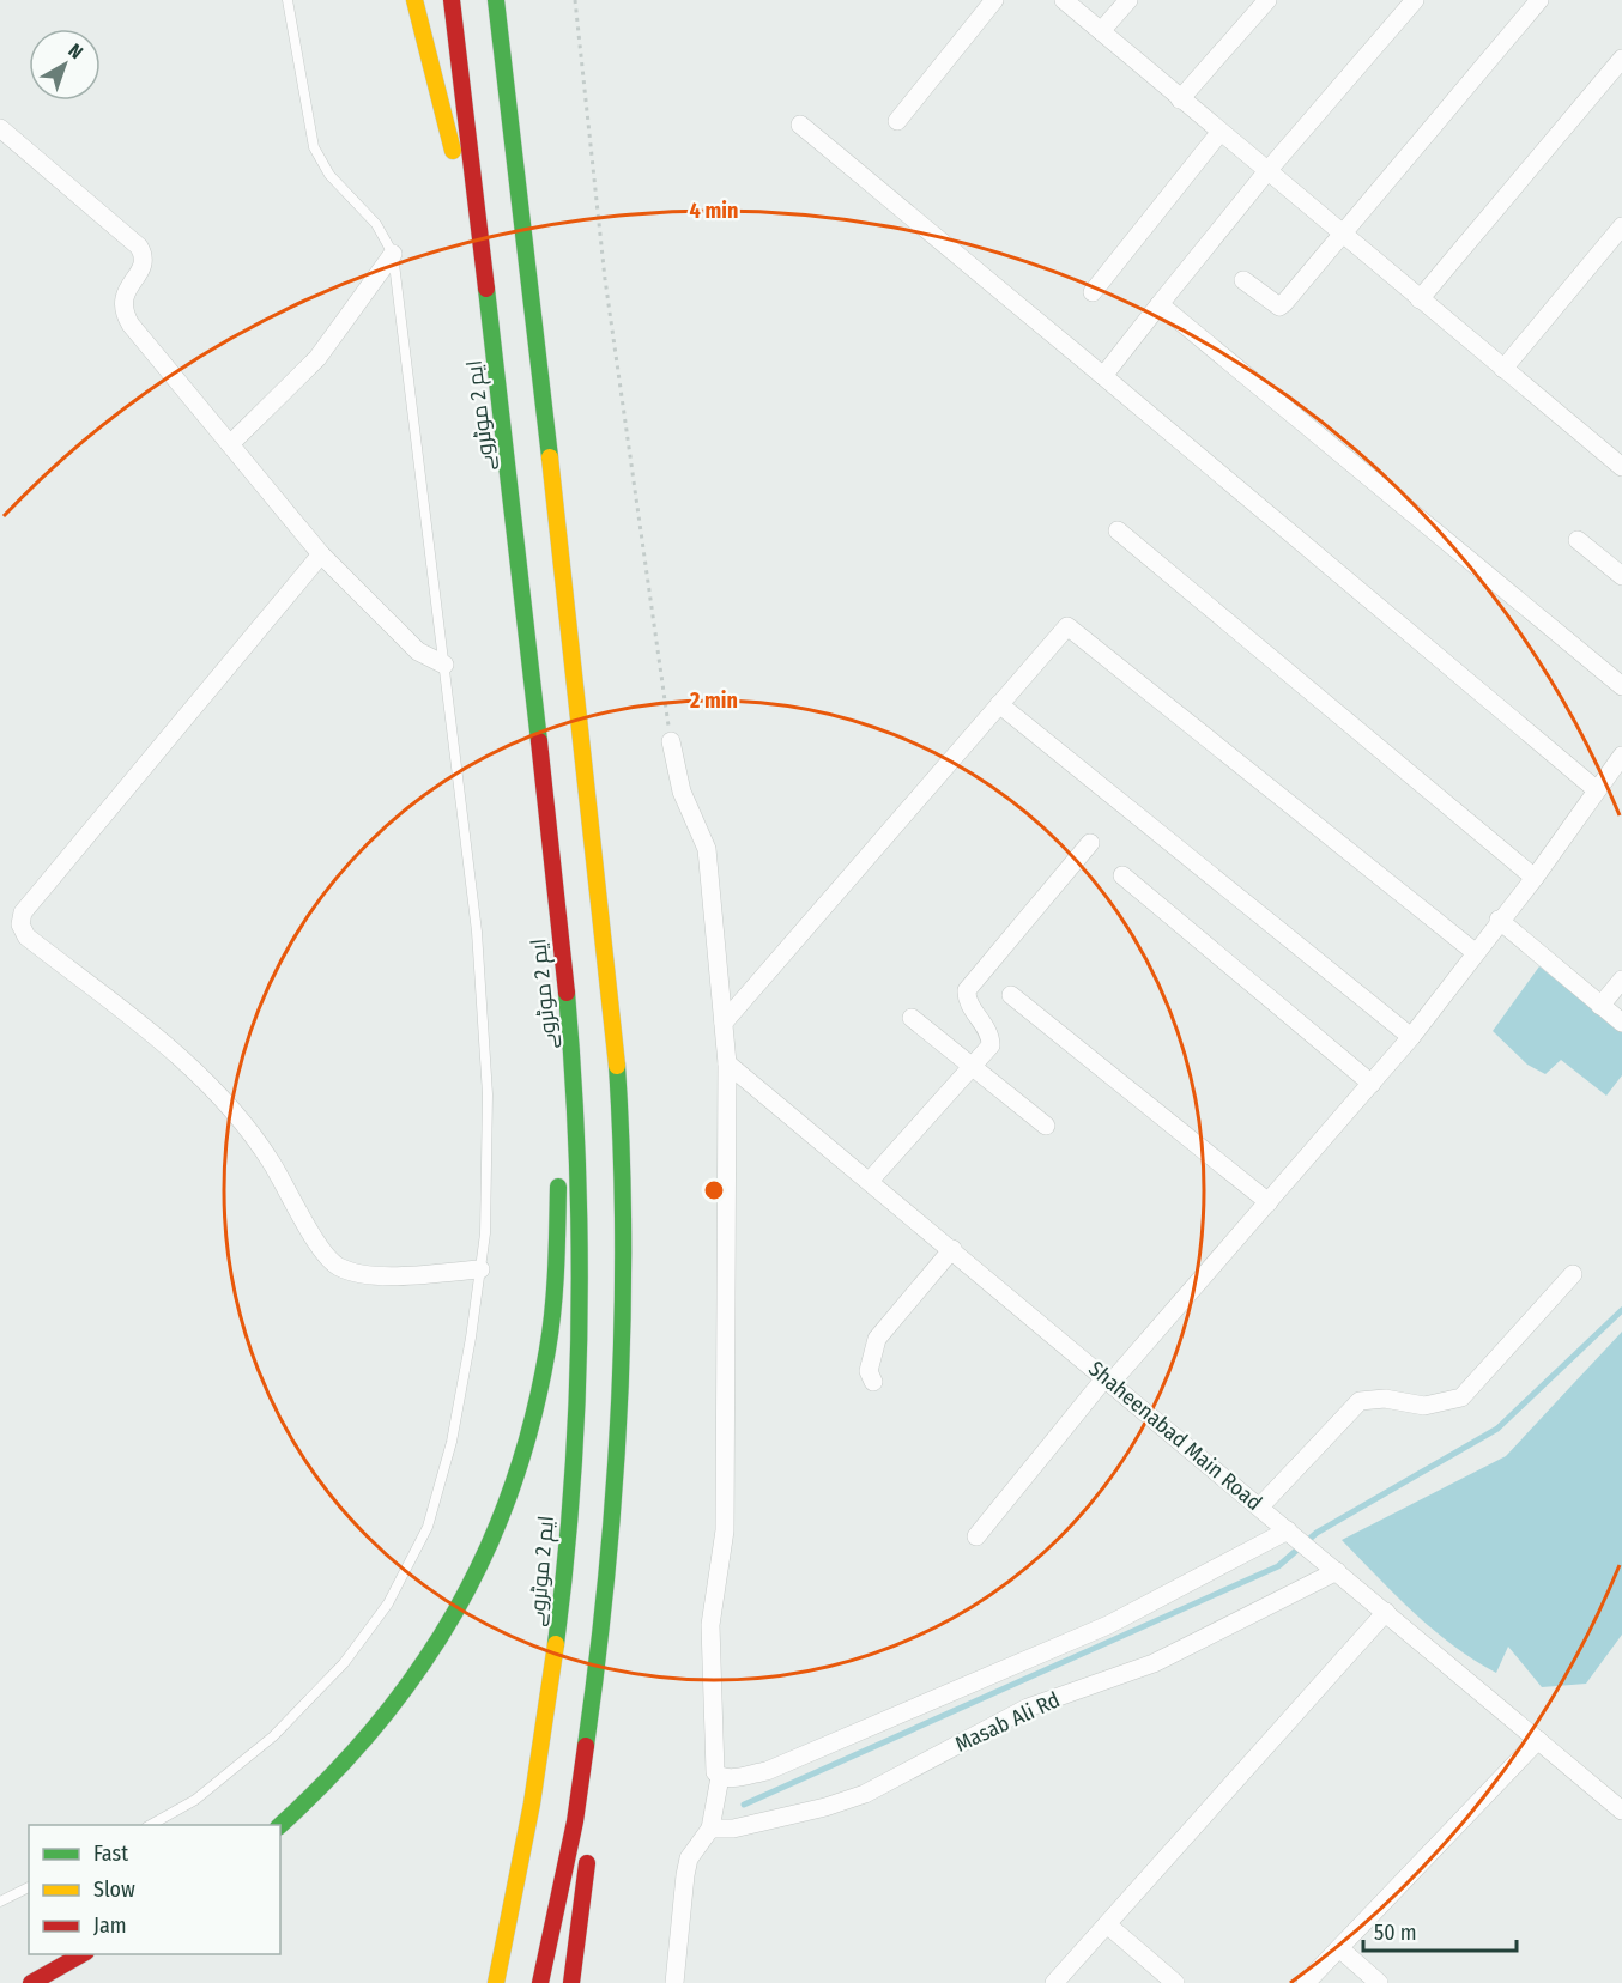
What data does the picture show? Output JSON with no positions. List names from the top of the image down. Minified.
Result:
{"streets":{"highway":["ایم 2 موٹروے"],"street":["Shaheenabad Main Road","Masab Ali Rd"]},"crossings":[["Shaheenabad Main Road","Masab Ali Rd"]],"legend":["Fast","Slow","Jam"],"scale_bar":"50 m","north":"top right","rings":["4 min","2 min"]}
